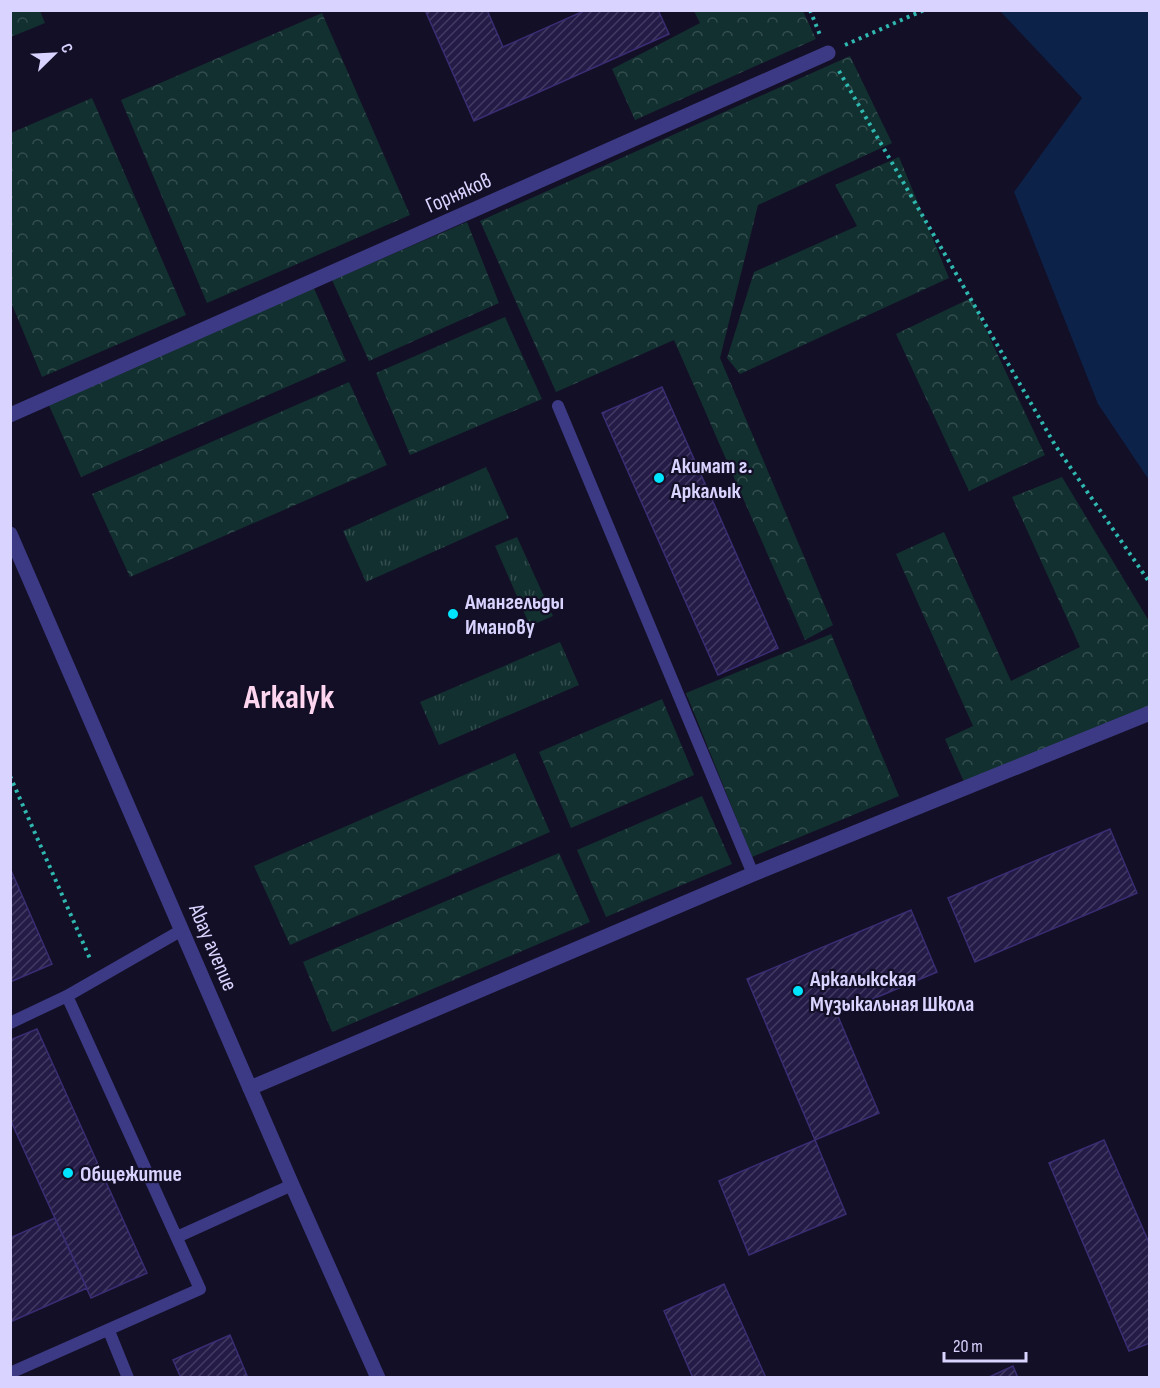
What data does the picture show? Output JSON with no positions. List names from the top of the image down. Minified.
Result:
{"streets":{"street":["Горняков","Abay avenue"]},"districts":["Arkalyk"],"places":["Акимат г. Аркалык","Амангельды Иманову","Аркалыкская Музыкальная Школа","Общежитие"],"scale_bar":"20 m","north":"top right"}
